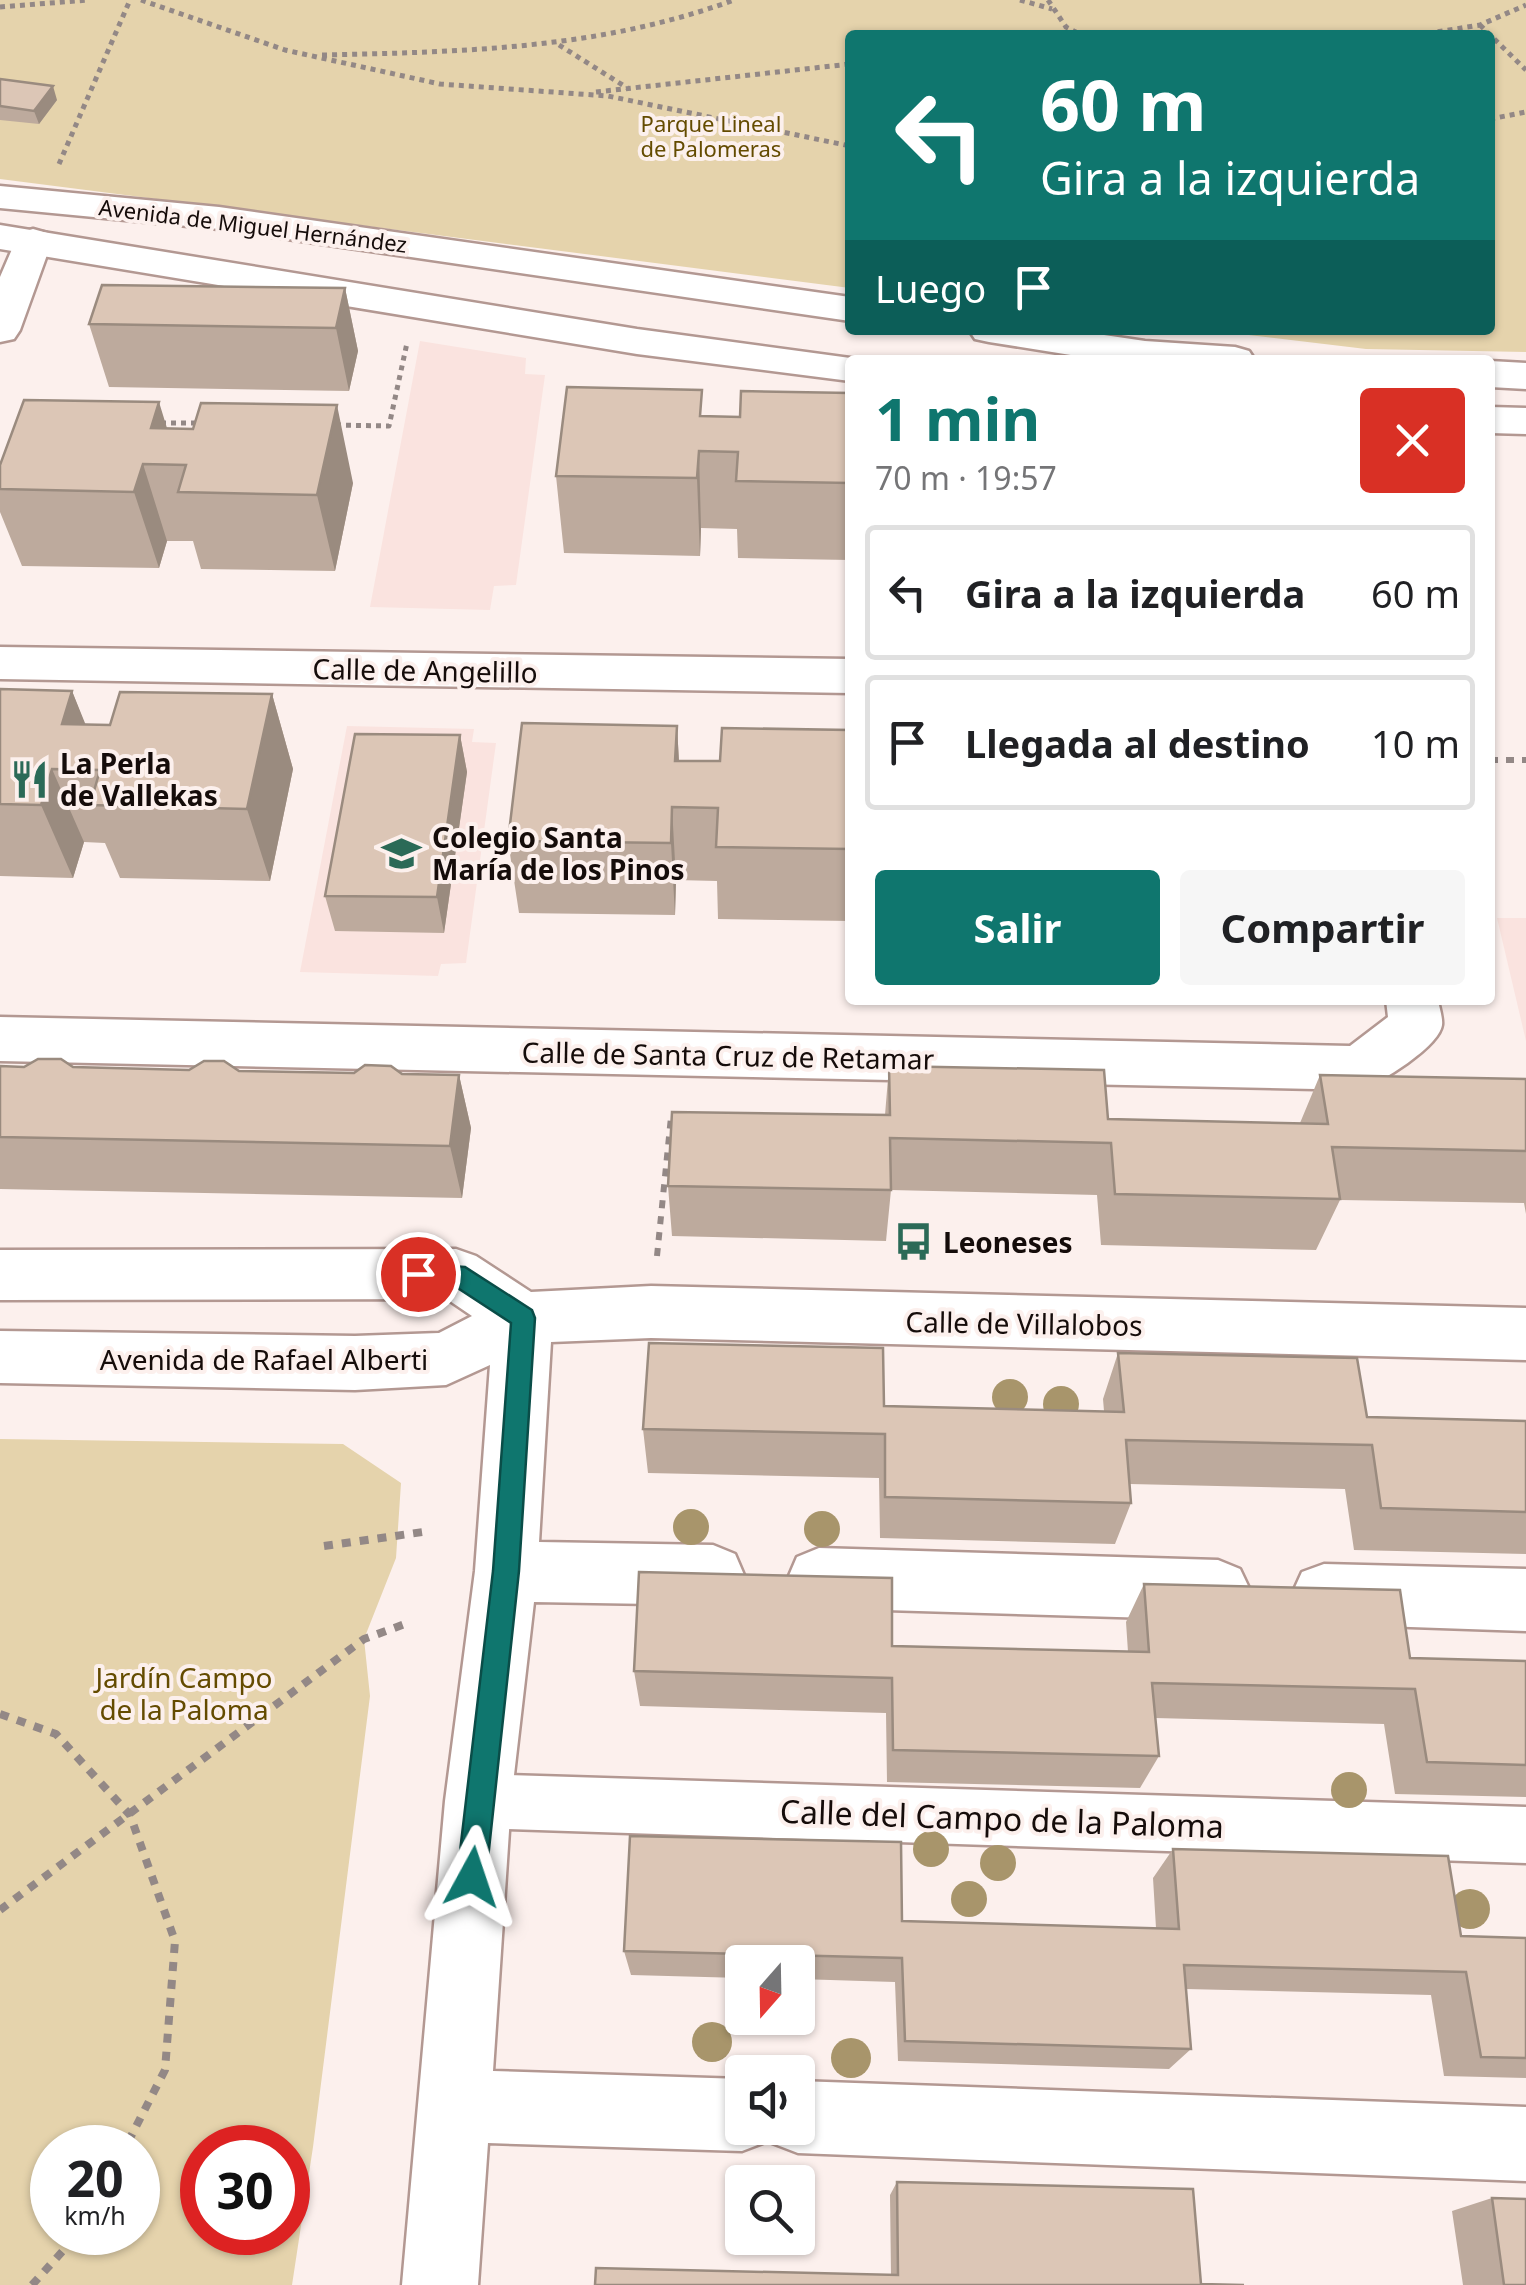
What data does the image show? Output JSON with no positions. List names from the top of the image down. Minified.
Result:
{"streets":{"street":["Avenida de Miguel Hernández","Calle de Angelillo","Calle de Santa Cruz de Retamar","Calle de Villalobos","Avenida de Rafael Alberti","Calle del Campo de la Paloma"]},"crossings":[["Calle de Villalobos","Avenida de Rafael Alberti"]],"parks":["Parque Lineal de Palomeras","Jardín Campo de la Paloma"],"places":{"restaurant":["La Perla de Vallekas"],"school or university":["Colegio Santa María de los Pinos"],"bus stop":["Leoneses"]},"north":"bottom","page":{"turn":["60 m","Gira a la izquierda"],"then":"Luego","heading":["1 min","70 m · 19:57"],"list":[{"name":"Gira a la izquierda","value":"60 m"},{"name":"Llegada al destino","value":"10 m"}],"buttons":["Salir","Compartir"],"speed":"20 km/h","limit":"30"}}
